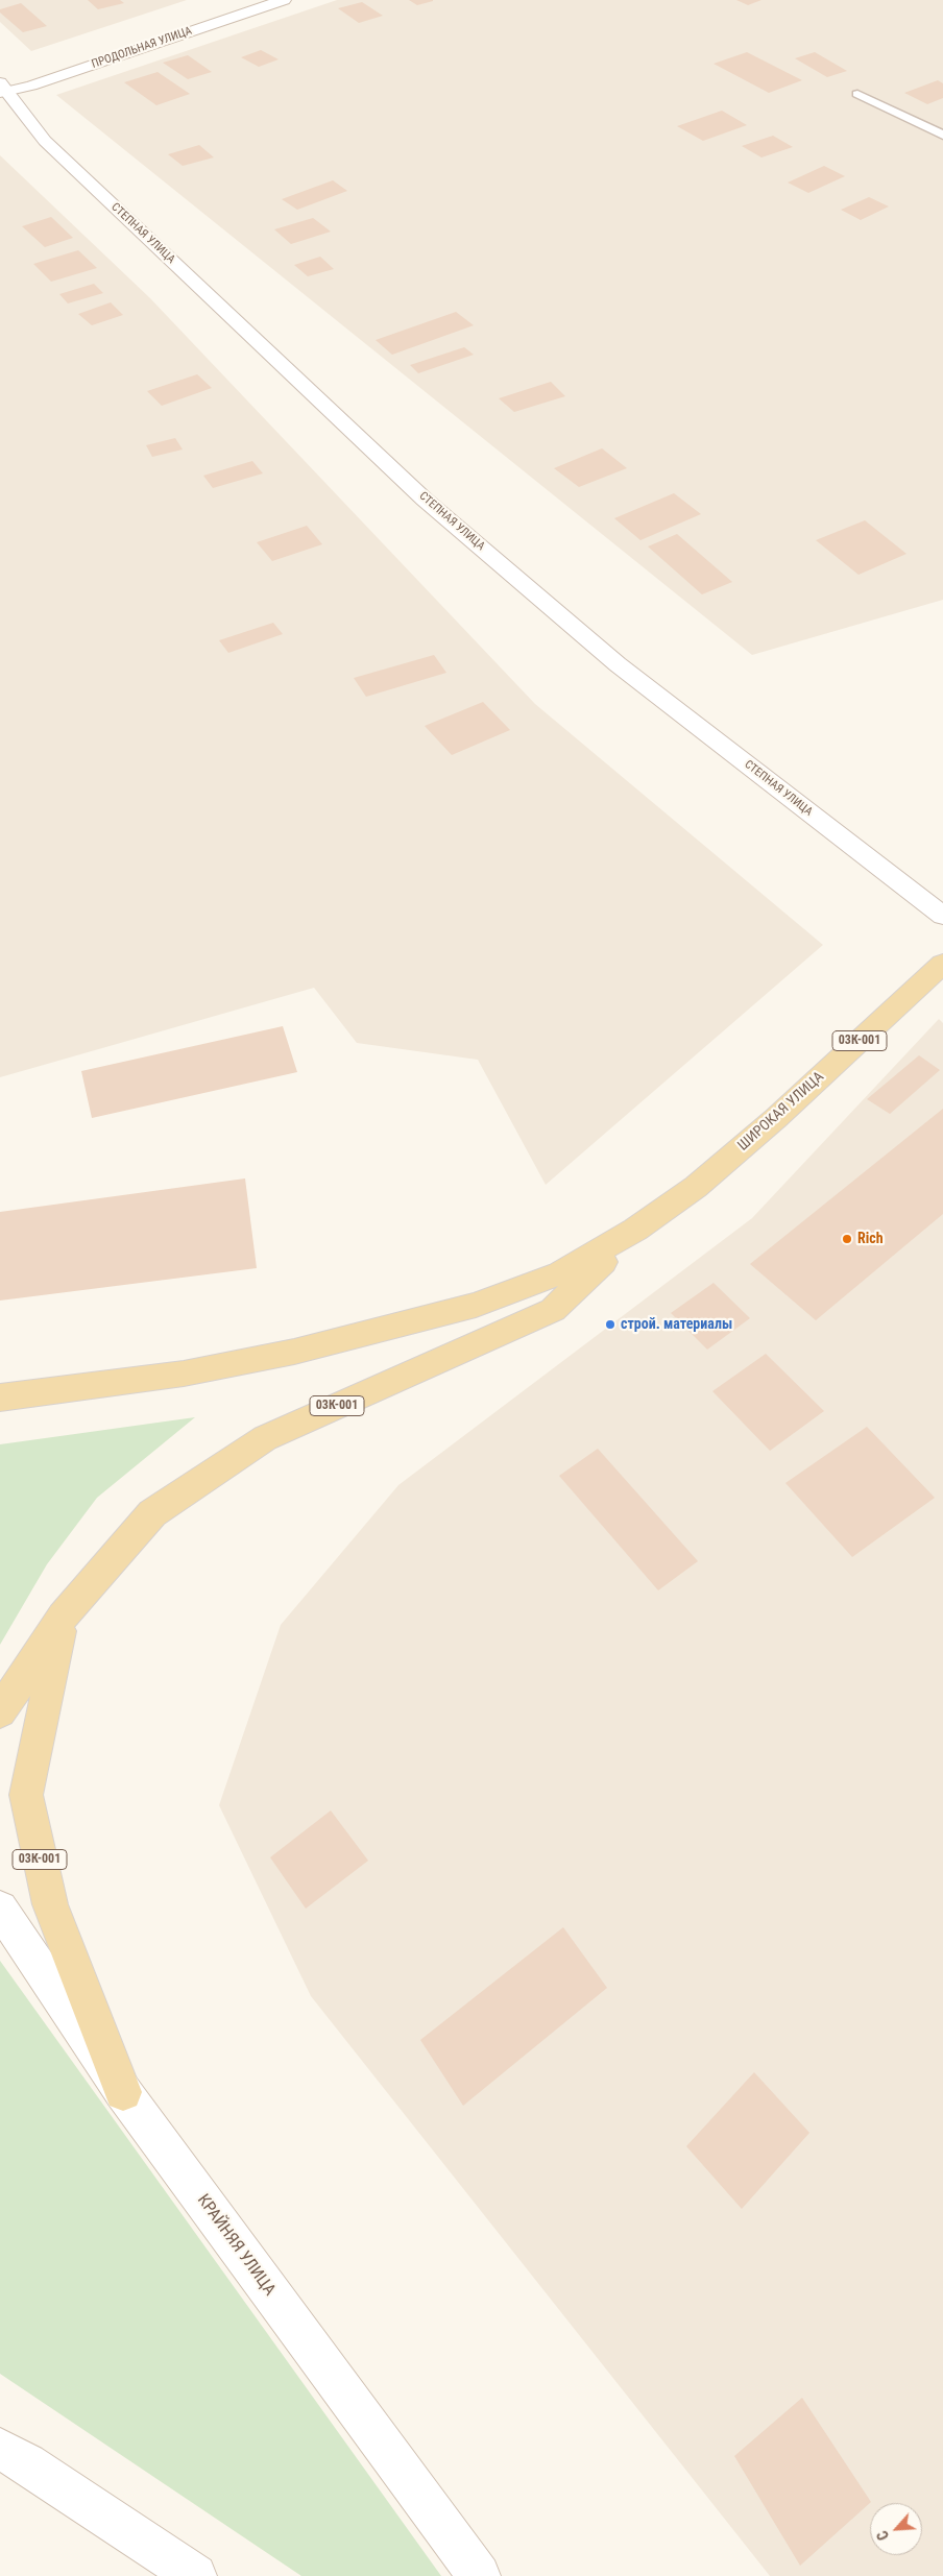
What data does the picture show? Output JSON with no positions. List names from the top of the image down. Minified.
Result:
{"streets":{"main road":["03К-001","ШИРОКАЯ УЛИЦА"],"street":["ПРОДОЛЬНАЯ УЛИЦА","СТЕПНАЯ УЛИЦА","КРАЙНЯЯ УЛИЦА"]},"crossings":[["ПРОДОЛЬНАЯ УЛИЦА","СТЕПНАЯ УЛИЦА"],["03К-001","ШИРОКАЯ УЛИЦА"],["03К-001","КРАЙНЯЯ УЛИЦА"]],"places":["Rich","строй. материалы"],"north":"bottom left"}
